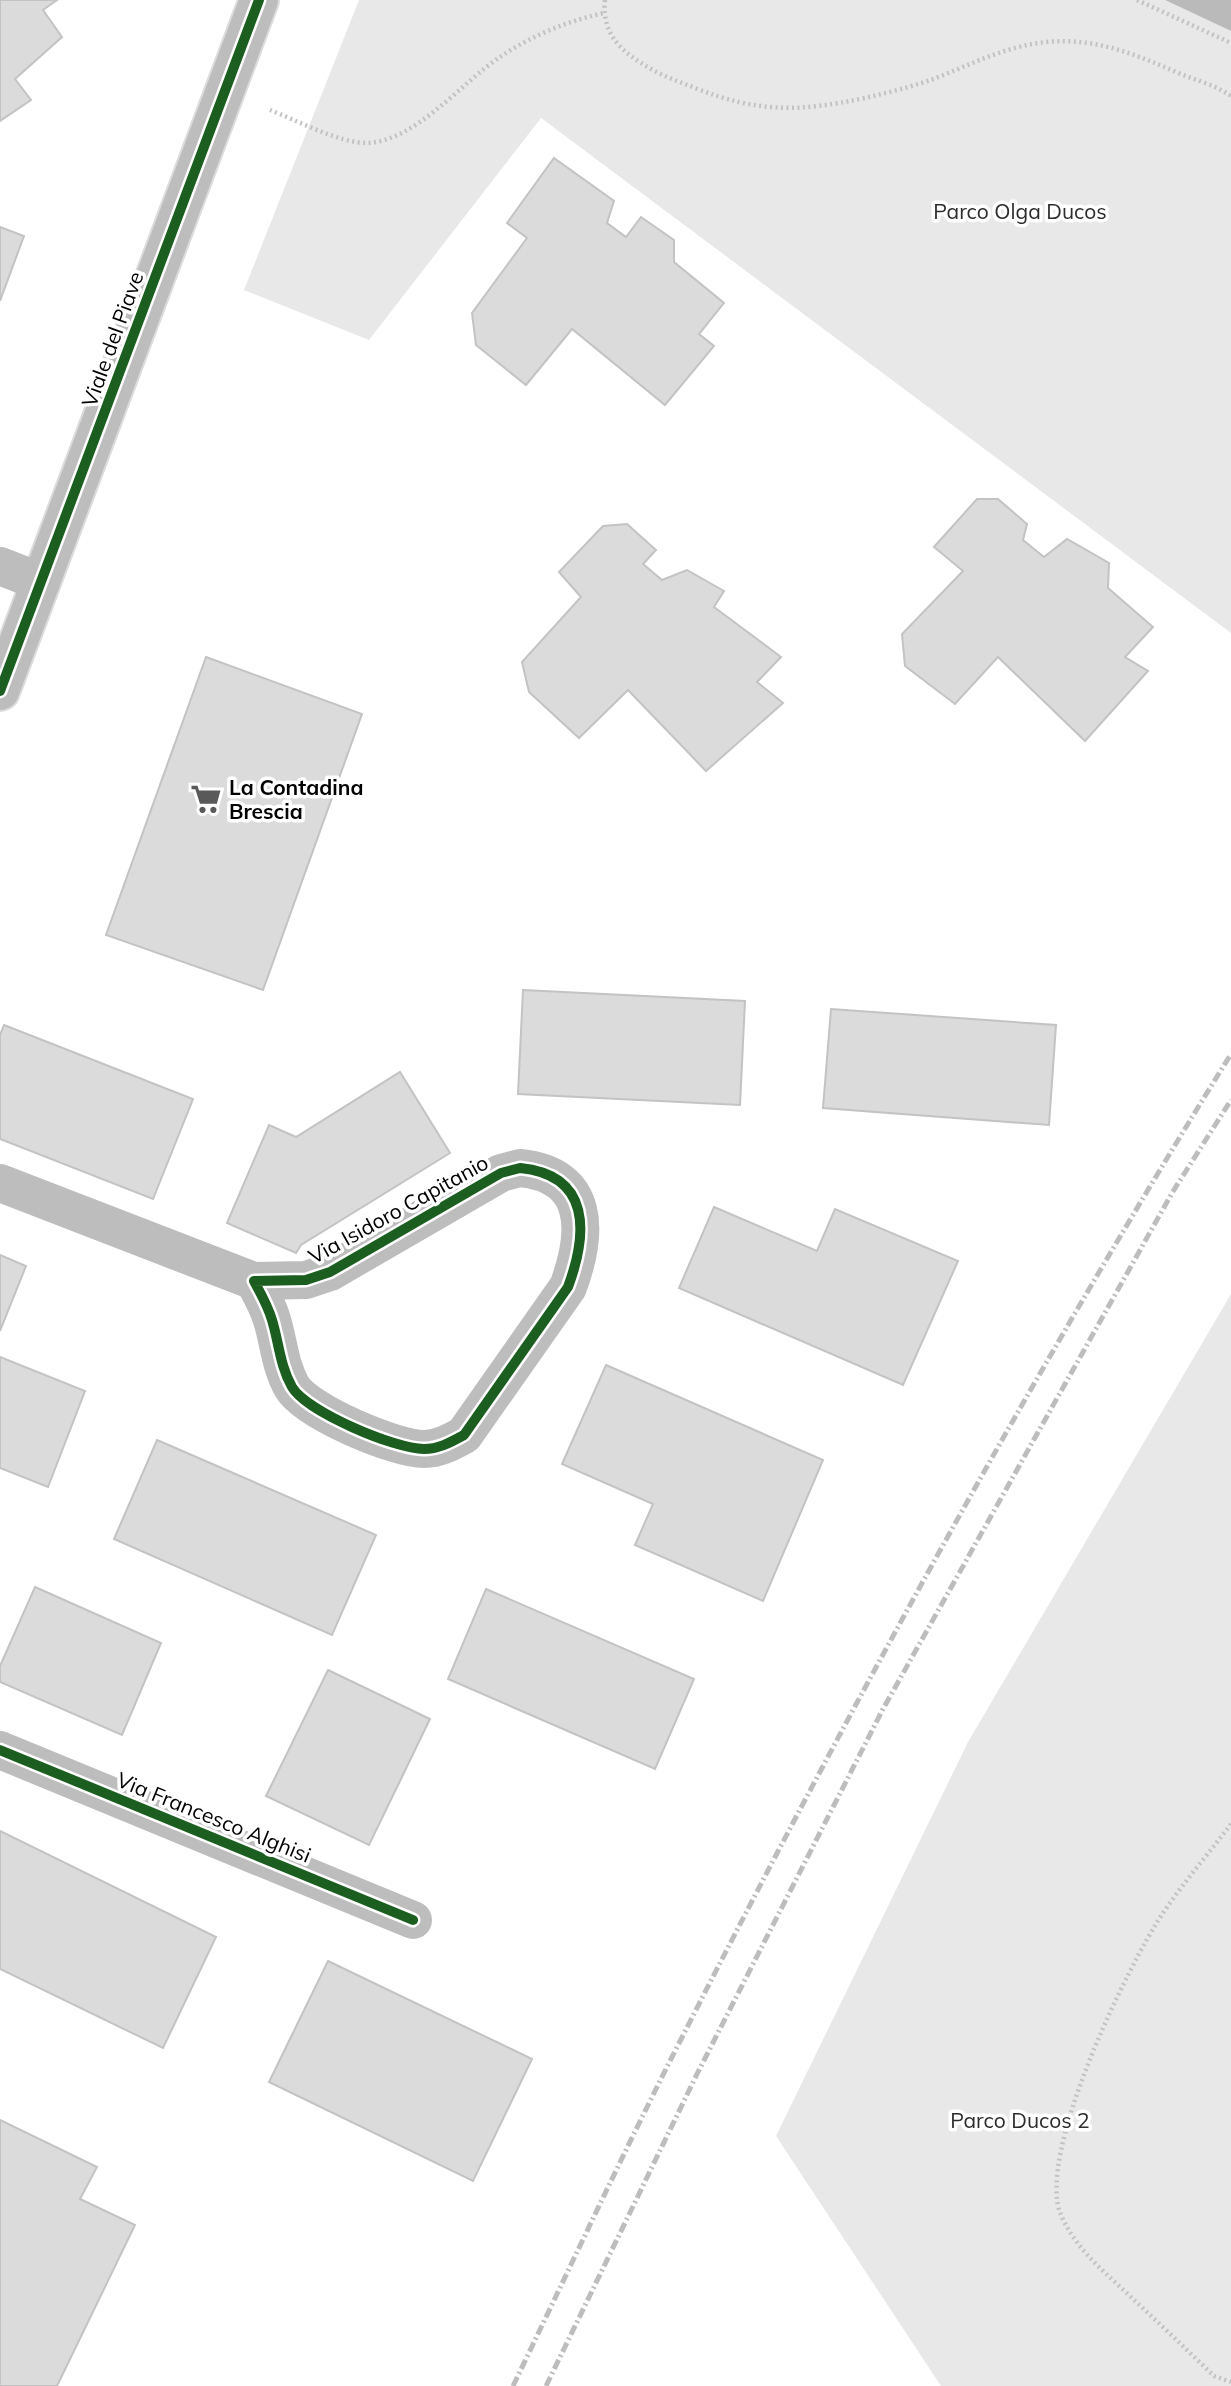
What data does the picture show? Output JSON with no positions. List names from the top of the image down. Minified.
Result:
{"streets":{"street":["Viale del Piave","Via Isidoro Capitanio","Via Francesco Alghisi"]},"parks":["Parco Olga Ducos","Parco Ducos 2"],"places":{"supermarket":["La Contadina Brescia"]}}
